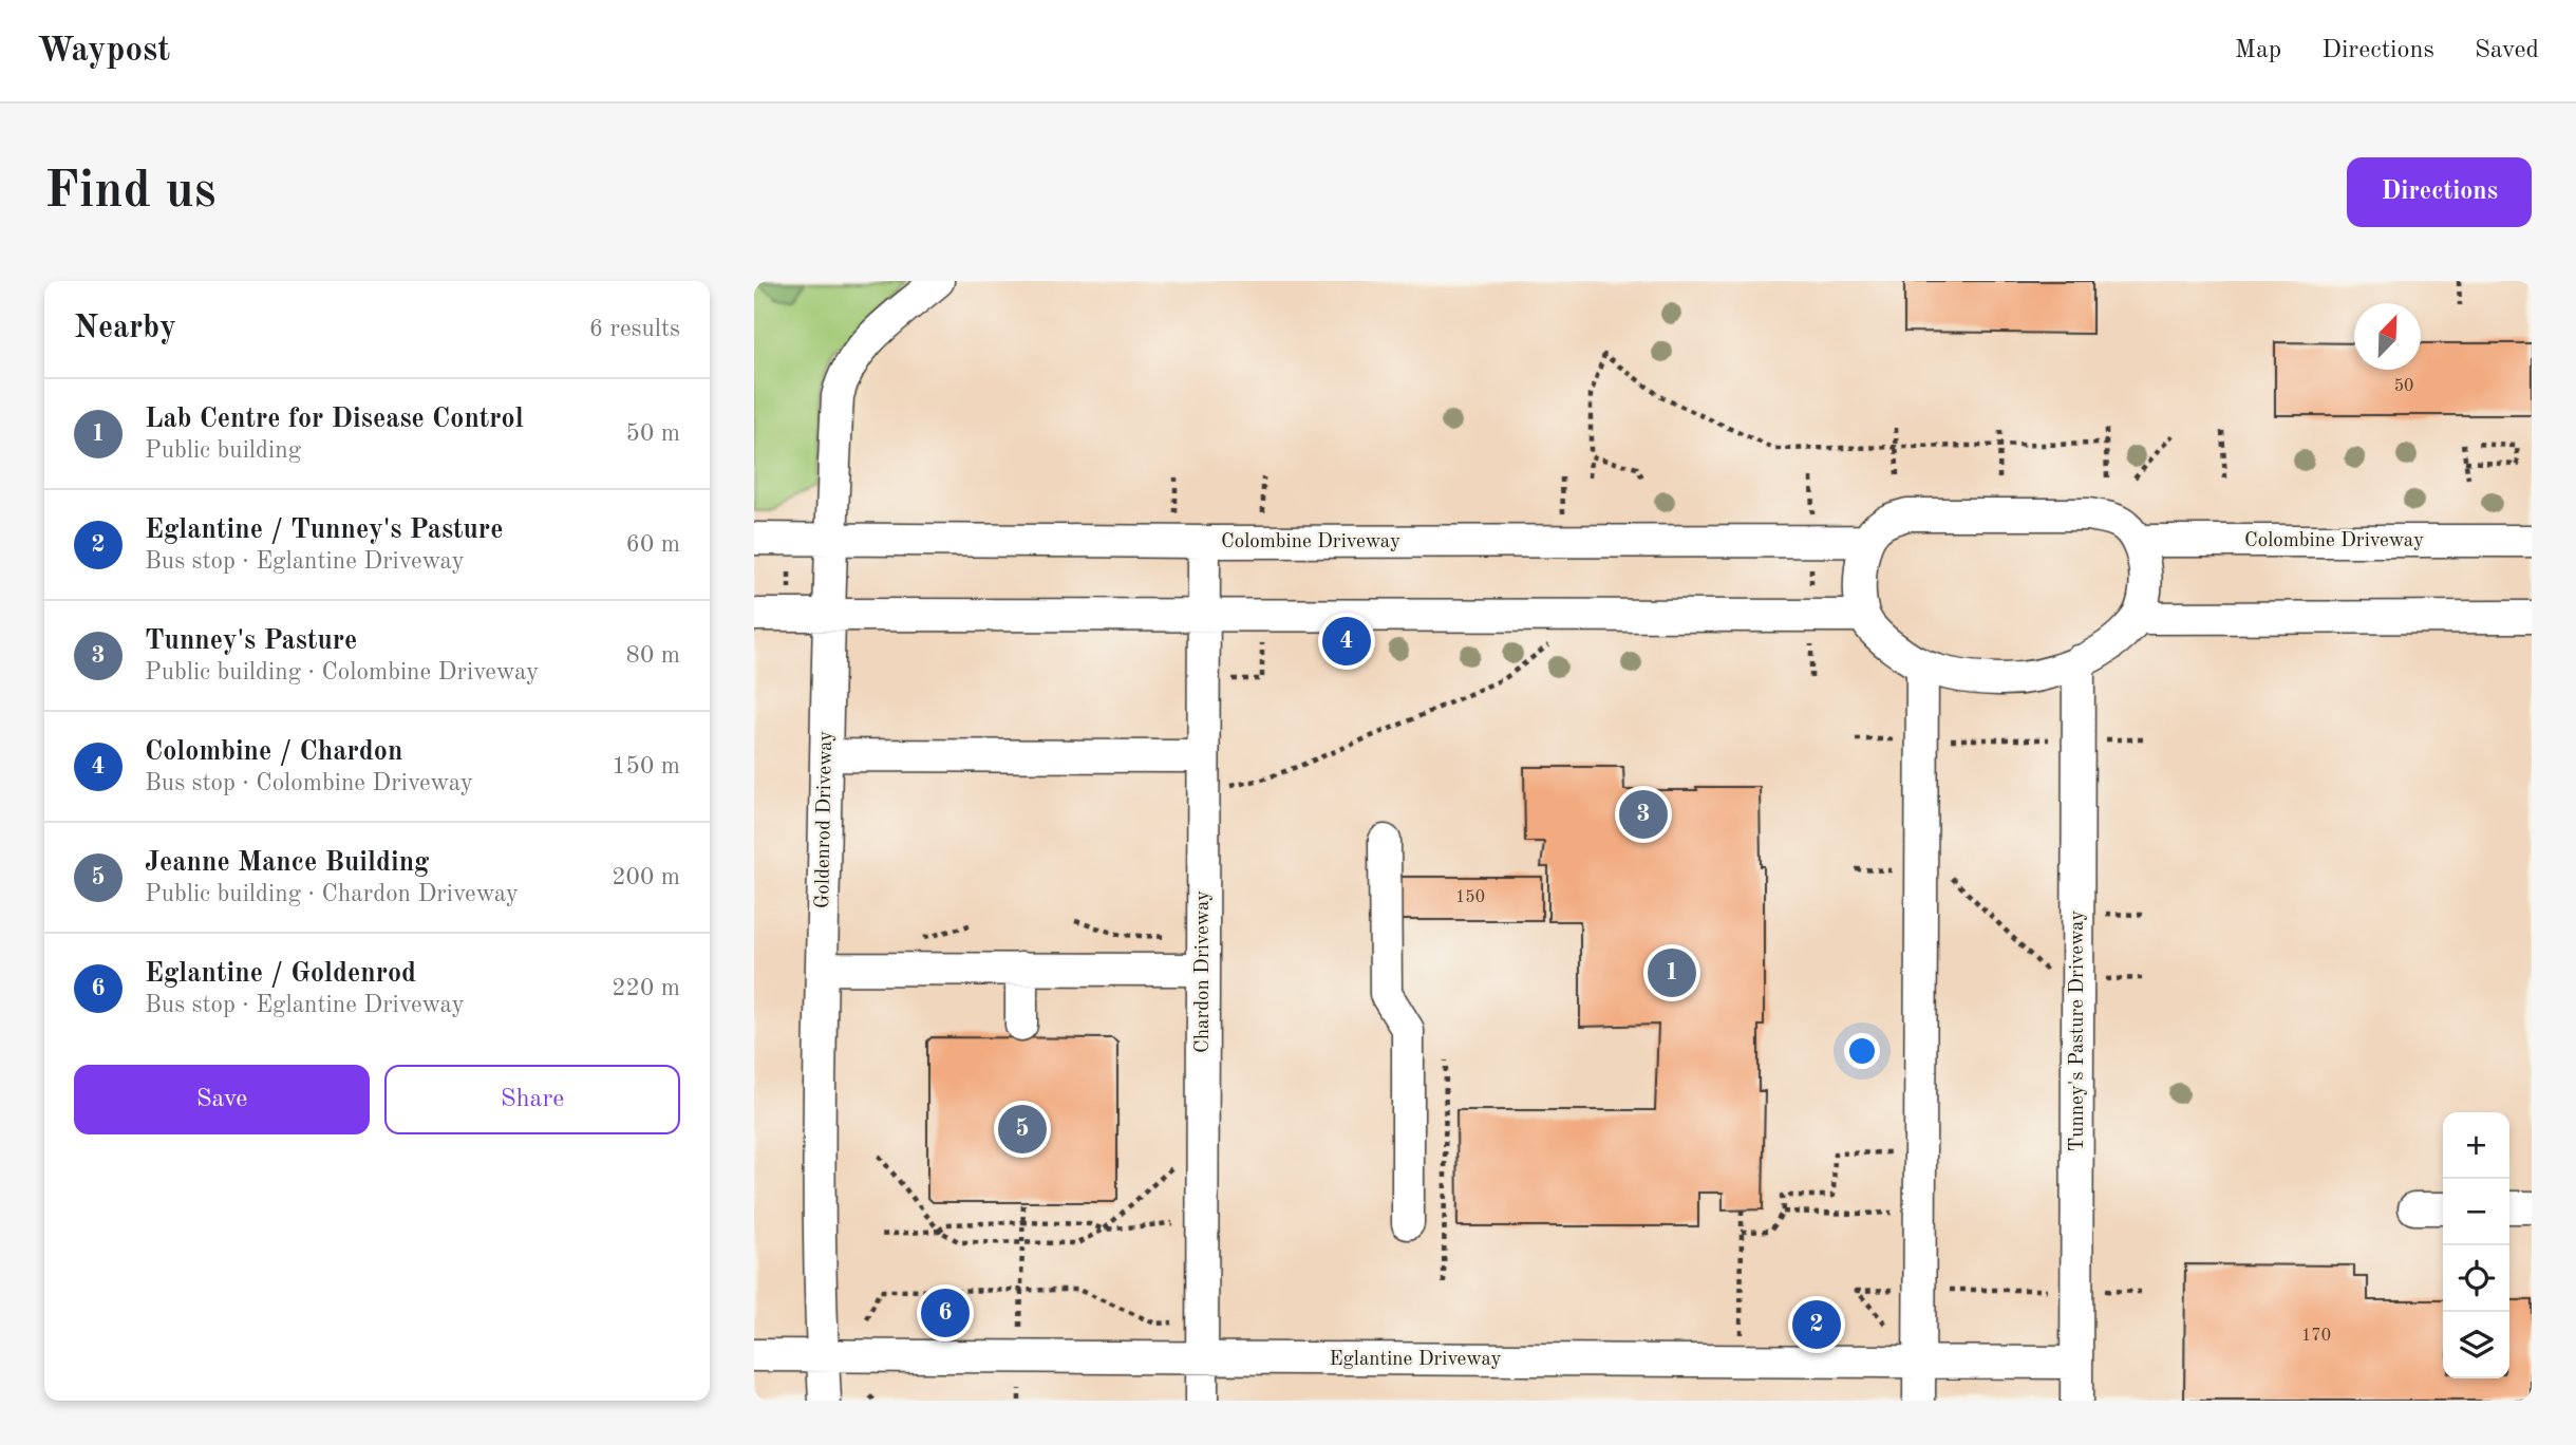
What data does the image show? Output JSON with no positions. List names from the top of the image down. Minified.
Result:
{"streets":{"street":["Colombine Driveway","Goldenrod Driveway","Chardon Driveway","Tunney's Pasture Driveway","Eglantine Driveway"]},"crossings":[["Colombine Driveway","Goldenrod Driveway"],["Colombine Driveway","Chardon Driveway"],["Colombine Driveway","Tunney's Pasture Driveway"],["Goldenrod Driveway","Eglantine Driveway"],["Chardon Driveway","Eglantine Driveway"],["Tunney's Pasture Driveway","Eglantine Driveway"]],"house_numbers":["50","150","170"],"north":"top right","page":{"header":"Waypost","nav":["Map","Directions","Saved"],"buttons":["Directions",["Save","Share"]],"title":"Find us","heading":["Nearby","6 results"],"list":[{"mark":"1","name":"Lab Centre for Disease Control","note":"Public building","value":"50 m"},{"mark":"2","name":"Eglantine / Tunney's Pasture","note":"Bus stop · Eglantine Driveway","value":"60 m"},{"mark":"3","name":"Tunney's Pasture","note":"Public building · Colombine Driveway","value":"80 m"},{"mark":"4","name":"Colombine / Chardon","note":"Bus stop · Colombine Driveway","value":"150 m"},{"mark":"5","name":"Jeanne Mance Building","note":"Public building · Chardon Driveway","value":"200 m"},{"mark":"6","name":"Eglantine / Goldenrod","note":"Bus stop · Eglantine Driveway","value":"220 m"}],"pins":["4","3","1","5","6","2"],"map_buttons":["+","−"]}}
